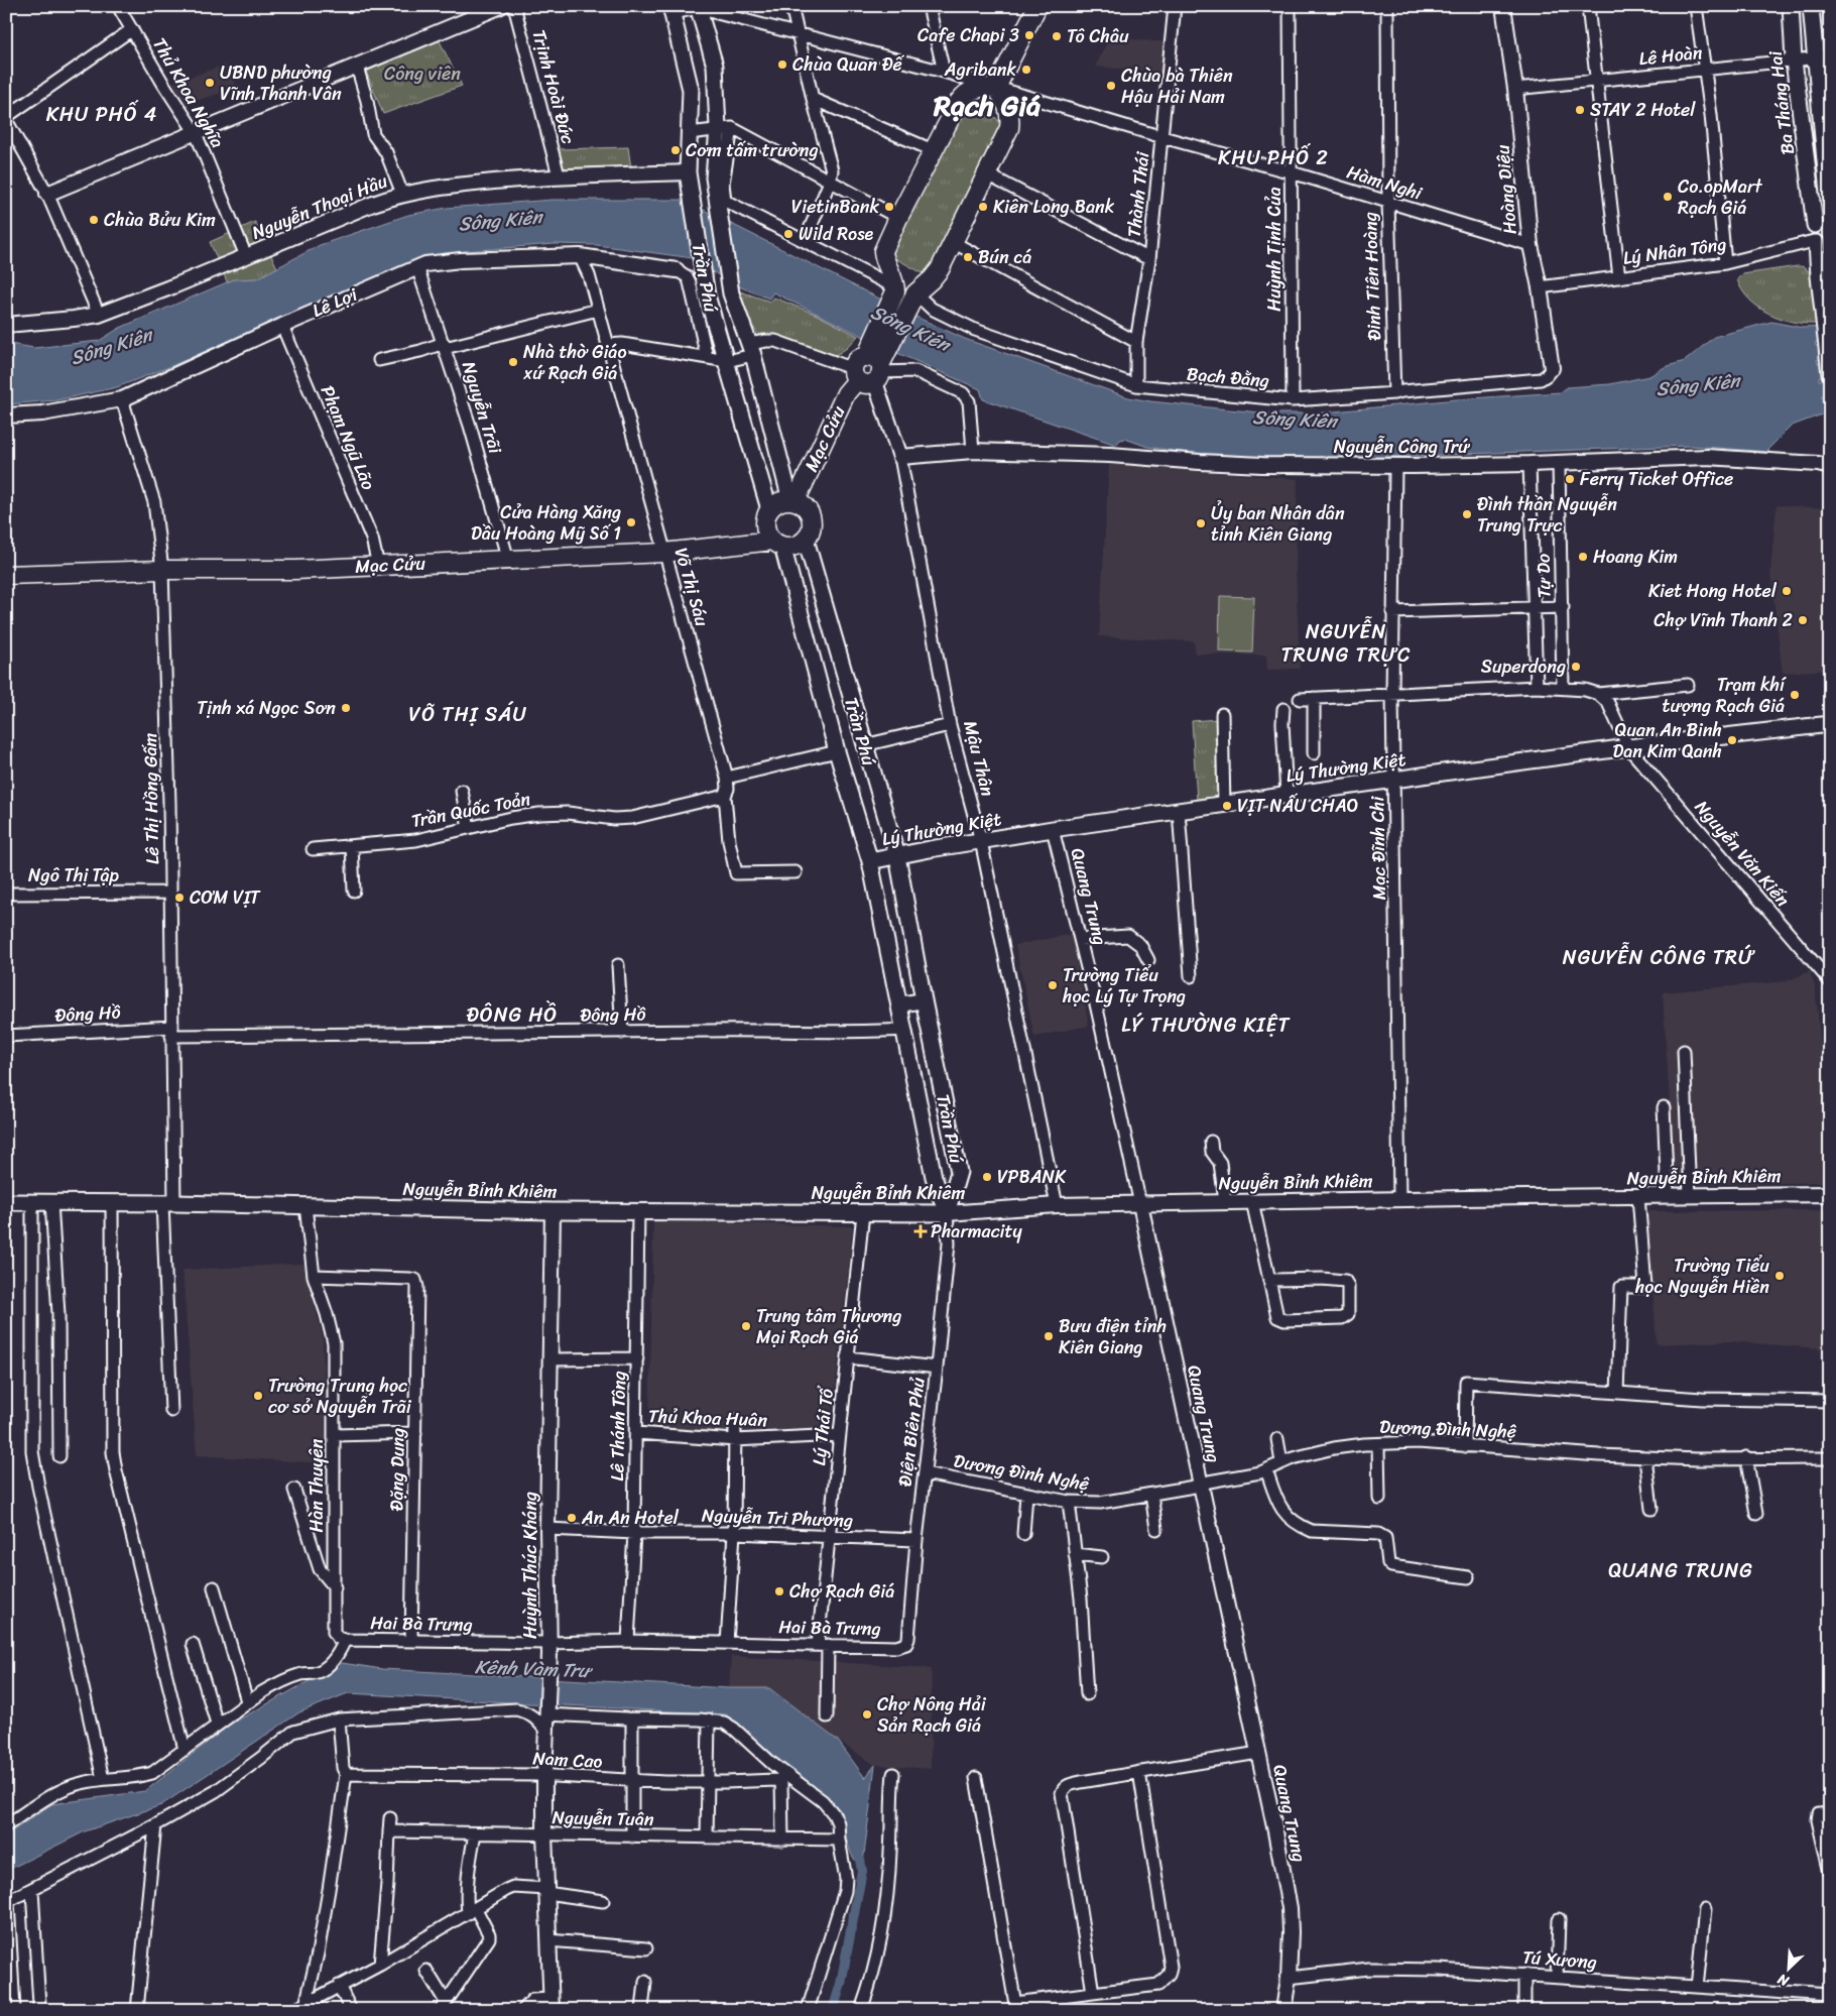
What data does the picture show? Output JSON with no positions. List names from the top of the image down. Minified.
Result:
{"streets":{"main road":["Ba Tháng Hai","Trần Phú","Mạc Cửu","Lý Thường Kiệt","Nguyễn Bỉnh Khiêm"],"street":["Lê Hoàn","Trịnh Hoài Đức","Thủ Khoa Nghĩa","Hàm Nghi","Hoàng Diệu","Thành Thái","Nguyễn Thoại Hầu","Huỳnh Tịnh Của","Lý Nhân Tông","Đinh Tiên Hoàng","Lê Lợi","Bạch Đằng","Nguyễn Trãi","Phạm Ngũ Lão","Nguyễn Công Trứ","Tự Do","Võ Thị Sáu","Mậu Thân","Lê Thị Hồng Gấm","Trần Quốc Toản","Mạc Đĩnh Chi","Nguyễn Văn Kiến","Ngô Thị Tập","Quang Trung","Đông Hồ","Thủ Khoa Huân","Lê Thánh Tông","Lý Thái Tổ","Dương Đình Nghệ","Điện Biên Phủ","Đặng Dung","Hàn Thuyên","Nguyễn Tri Phương","Huỳnh Thúc Kháng","Hai Bà Trưng","Nam Cao","Nguyễn Tuân","Tú Xương"]},"crossings":[["Lê Hoàn","Ba Tháng Hai"],["Lê Hoàn","Hoàng Diệu"],["Trịnh Hoài Đức","Nguyễn Thoại Hầu"],["Thủ Khoa Nghĩa","Nguyễn Thoại Hầu"],["Ba Tháng Hai","Lý Nhân Tông"],["Hàm Nghi","Hoàng Diệu"],["Hàm Nghi","Thành Thái"],["Hàm Nghi","Huỳnh Tịnh Của"],["Hàm Nghi","Đinh Tiên Hoàng"],["Hàm Nghi","Trần Phú"],["Hoàng Diệu","Lý Nhân Tông"],["Hoàng Diệu","Bạch Đằng"],["Thành Thái","Bạch Đằng"],["Nguyễn Thoại Hầu","Trần Phú"],["Huỳnh Tịnh Của","Bạch Đằng"],["Đinh Tiên Hoàng","Bạch Đằng"],["Trần Phú","Mạc Cửu"],["Trần Phú","Lý Thường Kiệt"],["Trần Phú","Đông Hồ"],["Trần Phú","Nguyễn Bỉnh Khiêm"],["Trần Phú","Điện Biên Phủ"],["Lê Lợi","Nguyễn Trãi"],["Lê Lợi","Phạm Ngũ Lão"],["Lê Lợi","Võ Thị Sáu"],["Lê Lợi","Lê Thị Hồng Gấm"],["Nguyễn Trãi","Mạc Cửu"],["Phạm Ngũ Lão","Mạc Cửu"],["Mạc Cửu","Võ Thị Sáu"],["Mạc Cửu","Mậu Thân"],["Mạc Cửu","Lê Thị Hồng Gấm"],["Nguyễn Công Trứ","Tự Do"],["Nguyễn Công Trứ","Mậu Thân"],["Nguyễn Công Trứ","Mạc Đĩnh Chi"],["Võ Thị Sáu","Trần Quốc Toản"],["Mậu Thân","Lý Thường Kiệt"],["Mậu Thân","Nguyễn Bỉnh Khiêm"],["Lý Thường Kiệt","Mạc Đĩnh Chi"],["Lý Thường Kiệt","Nguyễn Văn Kiến"],["Lý Thường Kiệt","Quang Trung"],["Lê Thị Hồng Gấm","Ngô Thị Tập"],["Lê Thị Hồng Gấm","Đông Hồ"],["Lê Thị Hồng Gấm","Nguyễn Bỉnh Khiêm"],["Mạc Đĩnh Chi","Nguyễn Bỉnh Khiêm"],["Quang Trung","Nguyễn Bỉnh Khiêm"],["Quang Trung","Dương Đình Nghệ"],["Quang Trung","Tú Xương"],["Nguyễn Bỉnh Khiêm","Lê Thánh Tông"],["Nguyễn Bỉnh Khiêm","Lý Thái Tổ"],["Nguyễn Bỉnh Khiêm","Điện Biên Phủ"],["Nguyễn Bỉnh Khiêm","Hàn Thuyên"],["Nguyễn Bỉnh Khiêm","Huỳnh Thúc Kháng"],["Thủ Khoa Huân","Lê Thánh Tông"],["Thủ Khoa Huân","Lý Thái Tổ"],["Lê Thánh Tông","Nguyễn Tri Phương"],["Lê Thánh Tông","Hai Bà Trưng"],["Lý Thái Tổ","Nguyễn Tri Phương"],["Lý Thái Tổ","Hai Bà Trưng"],["Dương Đình Nghệ","Điện Biên Phủ"],["Điện Biên Phủ","Nguyễn Tri Phương"],["Điện Biên Phủ","Hai Bà Trưng"],["Đặng Dung","Hàn Thuyên"],["Đặng Dung","Hai Bà Trưng"],["Hàn Thuyên","Hai Bà Trưng"],["Nguyễn Tri Phương","Huỳnh Thúc Kháng"],["Huỳnh Thúc Kháng","Hai Bà Trưng"],["Huỳnh Thúc Kháng","Nam Cao"],["Huỳnh Thúc Kháng","Nguyễn Tuân"]],"districts":["Rạch Giá","KHU PHỐ 4","KHU PHỐ 2","NGUYỄN TRUNG TRỰC","VÕ THỊ SÁU","NGUYỄN CÔNG TRỨ","ĐÔNG HỒ","LÝ THƯỜNG KIỆT","QUANG TRUNG"],"water":["Sông Kiên","Kênh Vàm Trư"],"parks":["Công viên"],"places":{"other":["Cafe Chapi 3","Tô Châu","Chùa Quan Đế","Agribank","UBND phường Vĩnh Thanh Vân","Chùa bà Thiên Hậu Hải Nam","STAY 2 Hotel","Cơm tấm trường","Co.opMart Rạch Giá","VietinBank","Kiên Long Bank","Chùa Bửu Kim","Wild Rose","Bún cá","Nhà thờ Giáo xứ Rạch Giá","Ferry Ticket Office","Đình thần Nguyễn Trung Trực","Cửa Hàng Xăng Dầu Hoàng Mỹ Số 1","Ủy ban Nhân dân tỉnh Kiên Giang","Hoang Kim","Kiet Hong Hotel","Chợ Vĩnh Thanh 2","Superdong","Trạm khí tượng Rạch Giá","Tịnh xá Ngọc Sơn","Quan An Binh Dan Kim Qanh","VỊT NẤU CHAO","CƠM VỊT","Trường Tiểu học Lý Tự Trọng","VPBANK","Trường Tiểu học Nguyễn Hiền","Trung tâm Thương Mại Rạch Giá","Bưu điện tỉnh Kiên Giang","Trường Trung học cơ sở Nguyễn Trãi","An An Hotel","Chợ Rạch Giá","Chợ Nông Hải Sản Rạch Giá"],"health":["Pharmacity"]},"north":"bottom left"}
